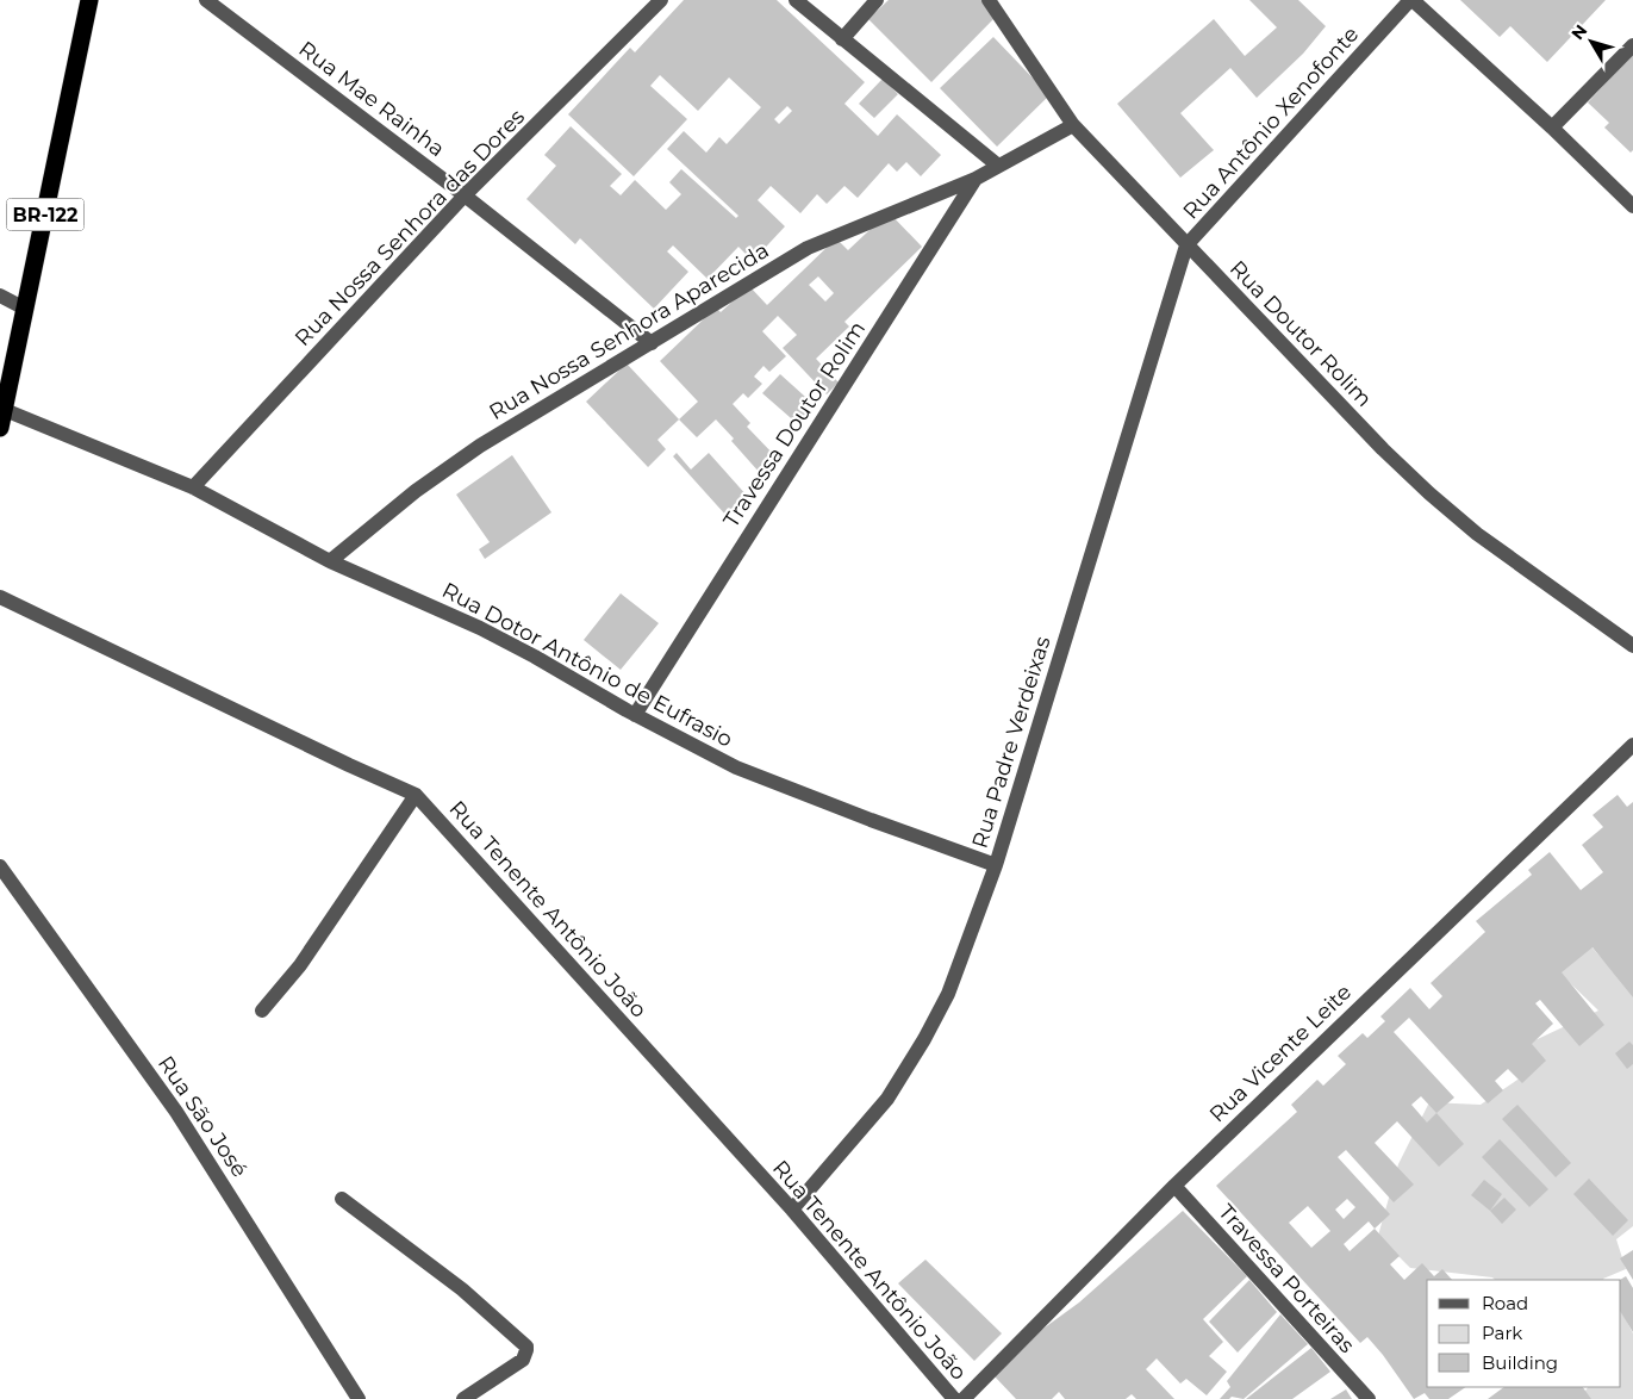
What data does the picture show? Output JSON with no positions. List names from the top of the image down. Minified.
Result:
{"streets":{"highway":["BR-122"],"street":["Rua Mae Rainha","Rua Antônio Xenofonte","Rua Nossa Senhora das Dores","Rua Nossa Senhora Aparecida","Rua Doutor Rolim","Travessa Doutor Rolim","Rua Dotor Antônio de Eufrasio","Rua Padre Verdeixas","Rua Tenente Antônio João","Rua Vicente Leite","Rua São José","Travessa Porteiras"]},"crossings":[["Rua Mae Rainha","Rua Nossa Senhora das Dores"],["Rua Mae Rainha","Rua Nossa Senhora Aparecida"],["Rua Antônio Xenofonte","Rua Doutor Rolim"],["Rua Antônio Xenofonte","Rua Padre Verdeixas"],["BR-122","Rua Dotor Antônio de Eufrasio"],["Rua Nossa Senhora das Dores","Rua Dotor Antônio de Eufrasio"],["Rua Nossa Senhora Aparecida","Travessa Doutor Rolim"],["Rua Nossa Senhora Aparecida","Rua Dotor Antônio de Eufrasio"],["Rua Doutor Rolim","Rua Padre Verdeixas"],["Travessa Doutor Rolim","Rua Dotor Antônio de Eufrasio"],["Rua Dotor Antônio de Eufrasio","Rua Padre Verdeixas"],["Rua Padre Verdeixas","Rua Tenente Antônio João"],["Rua Vicente Leite","Travessa Porteiras"]],"legend":["Road","Park","Building"],"north":"top left"}
